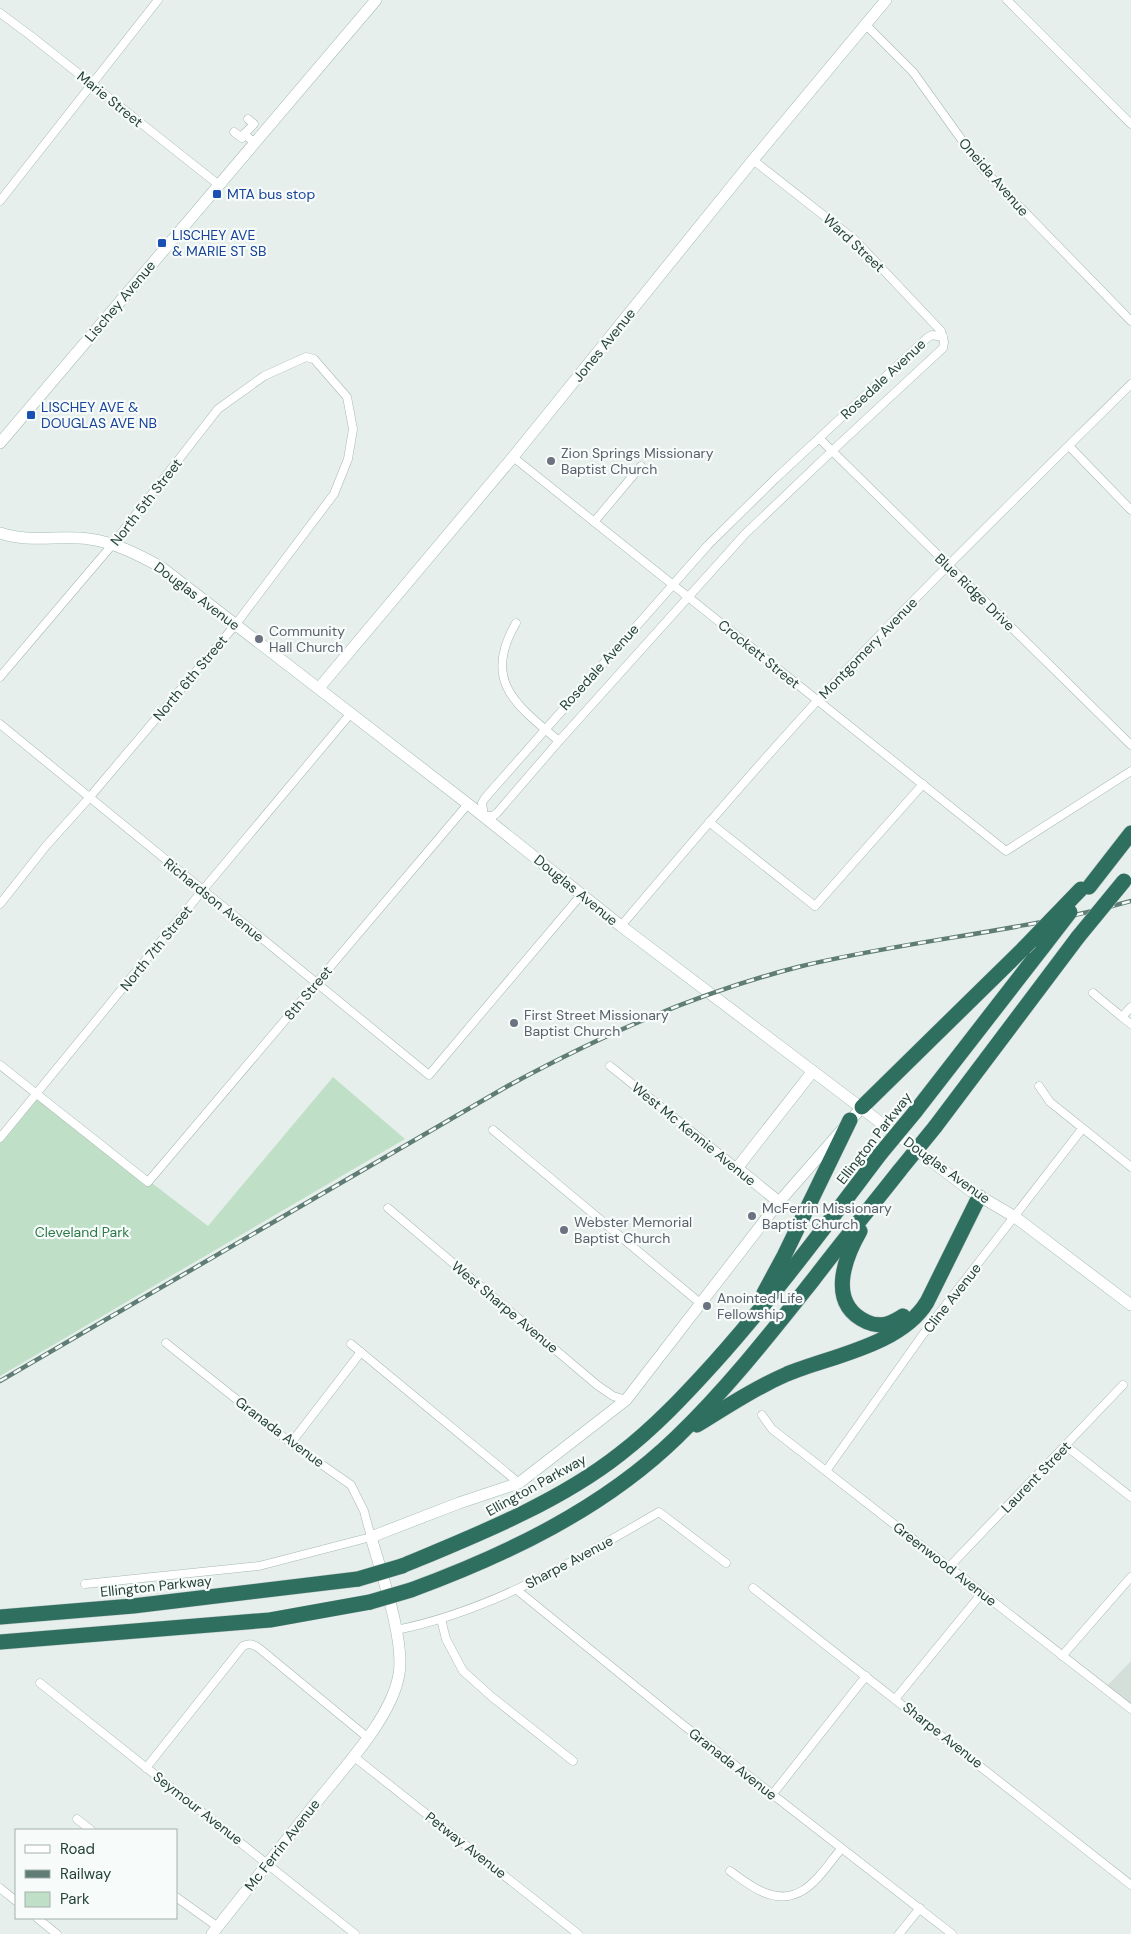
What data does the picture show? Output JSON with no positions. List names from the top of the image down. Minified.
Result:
{"streets":{"highway":["Ellington Parkway"],"street":["Marie Street","Oneida Avenue","Ward Street","Lischey Avenue","Jones Avenue","Rosedale Avenue","North 5th Street","Blue Ridge Drive","Douglas Avenue","Montgomery Avenue","Crockett Street","North 6th Street","Richardson Avenue","North 7th Street","8th Street","West Mc Kennie Avenue","Cline Avenue","West Sharpe Avenue","Granada Avenue","Laurent Street","Sharpe Avenue","Greenwood Avenue","Seymour Avenue","Mc Ferrin Avenue","Petway Avenue"]},"crossings":[["Marie Street","Lischey Avenue"],["Oneida Avenue","Jones Avenue"],["Ward Street","Jones Avenue"],["Ward Street","Rosedale Avenue"],["Jones Avenue","Douglas Avenue"],["Jones Avenue","Crockett Street"],["Rosedale Avenue","Blue Ridge Drive"],["Rosedale Avenue","Douglas Avenue"],["Rosedale Avenue","Crockett Street"],["North 5th Street","Douglas Avenue"],["North 5th Street","North 6th Street"],["Blue Ridge Drive","Montgomery Avenue"],["Douglas Avenue","Montgomery Avenue"],["Douglas Avenue","North 6th Street"],["Douglas Avenue","Richardson Avenue"],["Douglas Avenue","North 7th Street"],["Douglas Avenue","8th Street"],["Douglas Avenue","Cline Avenue"],["Montgomery Avenue","Crockett Street"],["North 6th Street","Richardson Avenue"],["Richardson Avenue","North 7th Street"],["Richardson Avenue","8th Street"],["North 7th Street","8th Street"],["Cline Avenue","Greenwood Avenue"],["Granada Avenue","Sharpe Avenue"],["Granada Avenue","Mc Ferrin Avenue"],["Laurent Street","Greenwood Avenue"],["Sharpe Avenue","Mc Ferrin Avenue"],["Seymour Avenue","Mc Ferrin Avenue"],["Mc Ferrin Avenue","Petway Avenue"]],"parks":["Cleveland Park"],"places":{"transit":["MTA bus stop","LISCHEY AVE & MARIE ST SB","LISCHEY AVE & DOUGLAS AVE NB"],"other":["Zion Springs Missionary Baptist Church","Community Hall Church","First Street Missionary Baptist Church","McFerrin Missionary Baptist Church","Webster Memorial Baptist Church","Anointed Life Fellowship"]},"legend":["Road","Railway","Park"]}
